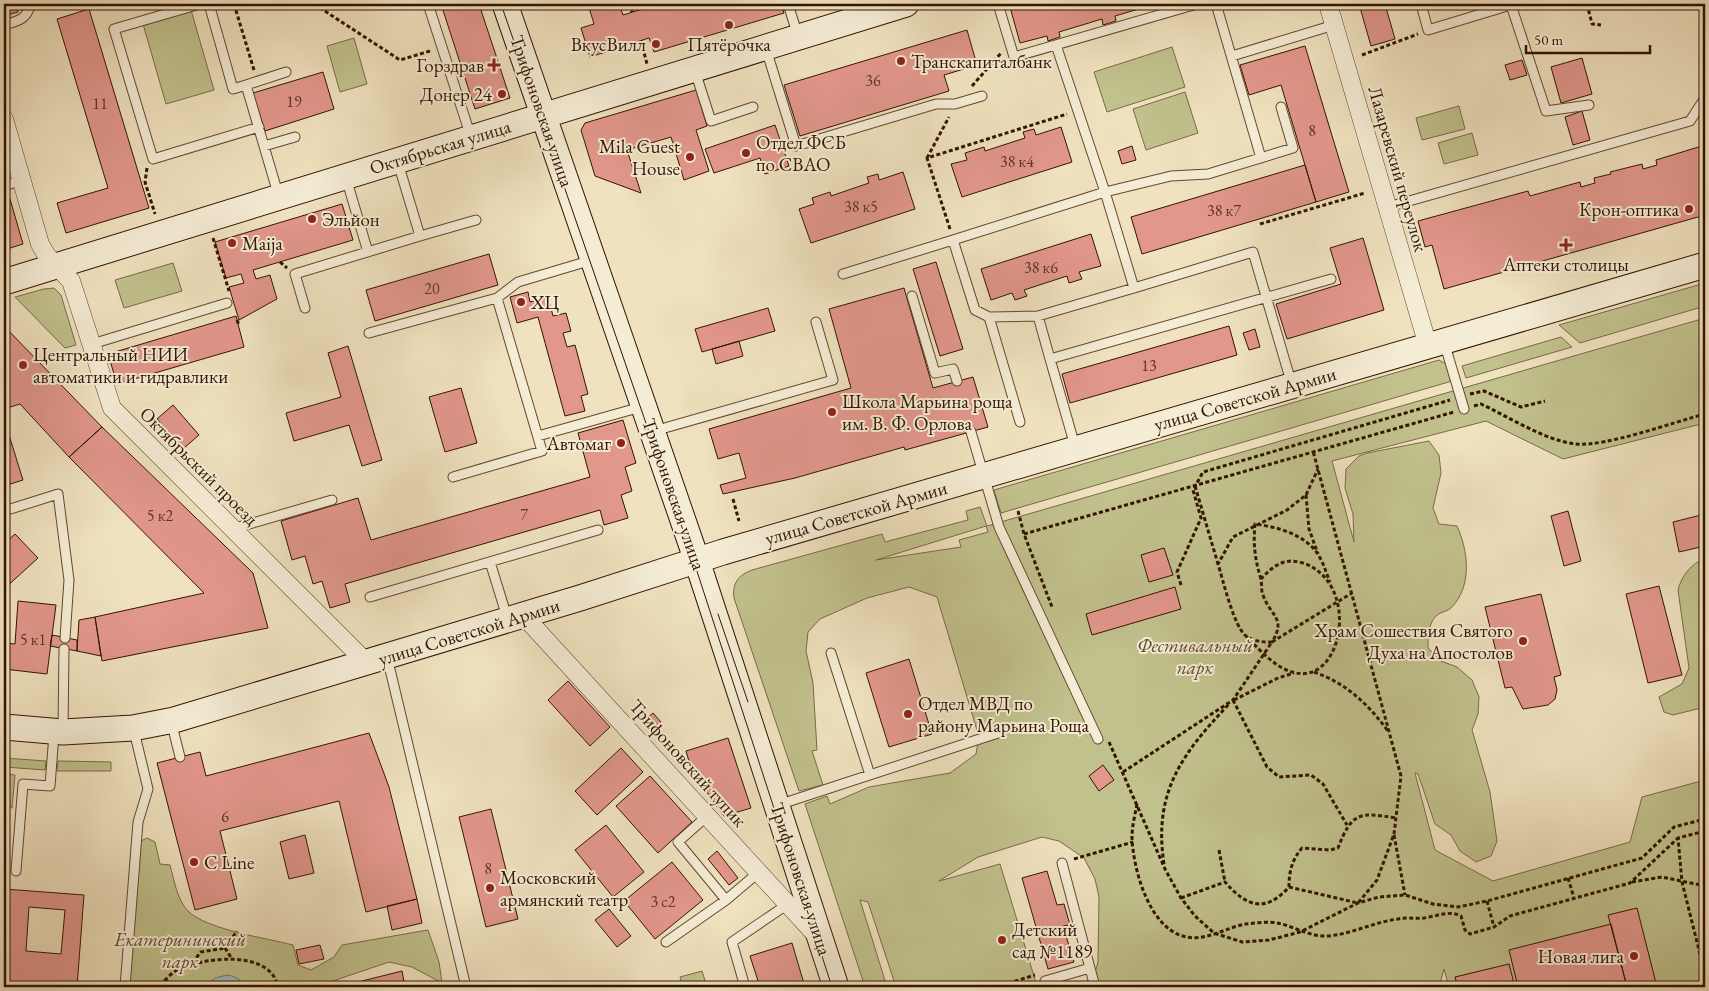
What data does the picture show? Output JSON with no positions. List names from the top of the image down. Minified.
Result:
{"streets":{"street":["Трифоновская улица","Октябрьская улица","Лазаревский переулок","улица Советской Армии","Октябрьский проезд","Трифоновский тупик"]},"crossings":[["Трифоновская улица","Октябрьская улица"],["Трифоновская улица","улица Советской Армии"],["Трифоновская улица","Трифоновский тупик"],["Октябрьская улица","Октябрьский проезд"],["Лазаревский переулок","улица Советской Армии"],["улица Советской Армии","Октябрьский проезд"],["улица Советской Армии","Трифоновский тупик"]],"parks":["Фестивальный парк","Екатерининский парк"],"places":{"other":["Пятёрочка","ВкусВилл","Транскапиталбанк","Донер 24","Отдел ФСБ по СВАО","Mila Guest House","Крон-оптика","Эльйон","Maija","ХЦ","Центральный НИИ автоматики и гидравлики","Школа Марьина роща им. В. Ф. Орлова","Автомаг","Храм Сошествия Святого Духа на Апостолов","Отдел МВД по району Марьина Роща","С Line","Московский армянский театр","Детский сад №1189","Новая лига"],"health":["Горздрав","Аптеки столицы"]},"house_numbers":["36","19","11","8","38 к4","38 к5","38 к7","38 к6","20","13","7","5 к2","5 к1","6","8","3 с2"],"scale_bar":"50 m"}
